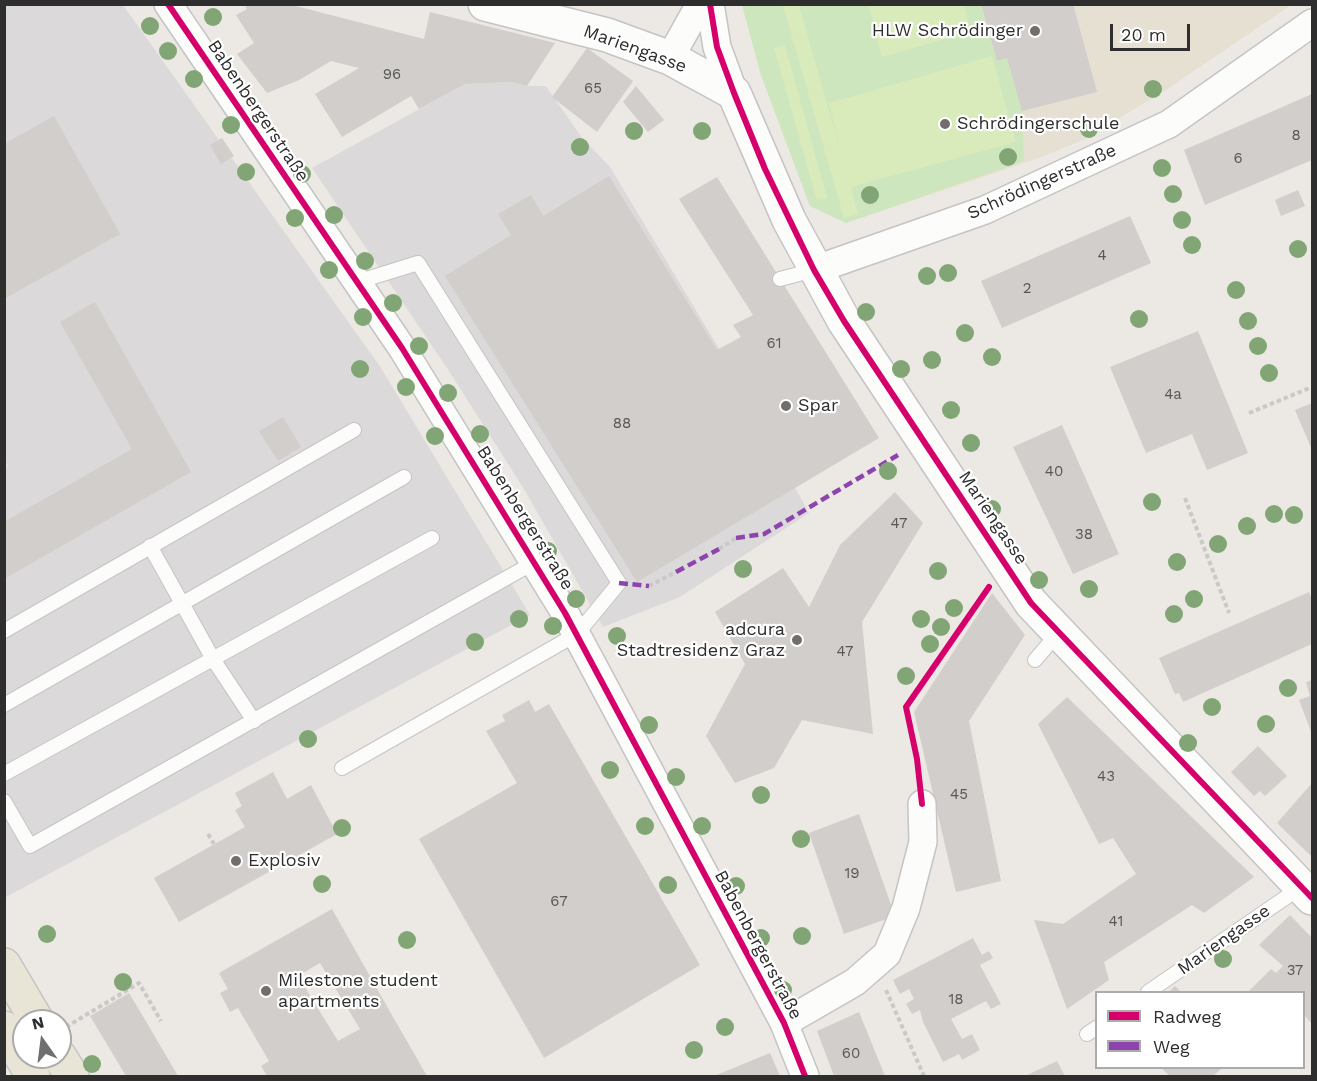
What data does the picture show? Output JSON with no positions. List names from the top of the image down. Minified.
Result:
{"streets":{"street":["Mariengasse","Babenbergerstraße","Schrödingerstraße"]},"crossings":[["Mariengasse","Schrödingerstraße"]],"places":["HLW Schrödinger","Schrödingerschule","Spar","adcura Stadtresidenz Graz","Explosiv","Milestone student apartments"],"house_numbers":["96","65","8","6","4","2","61","4a","88","40","47","38","47","43","45","19","67","41","37","18","60"],"legend":["Radweg","Weg"],"scale_bar":"20 m","north":"top"}
